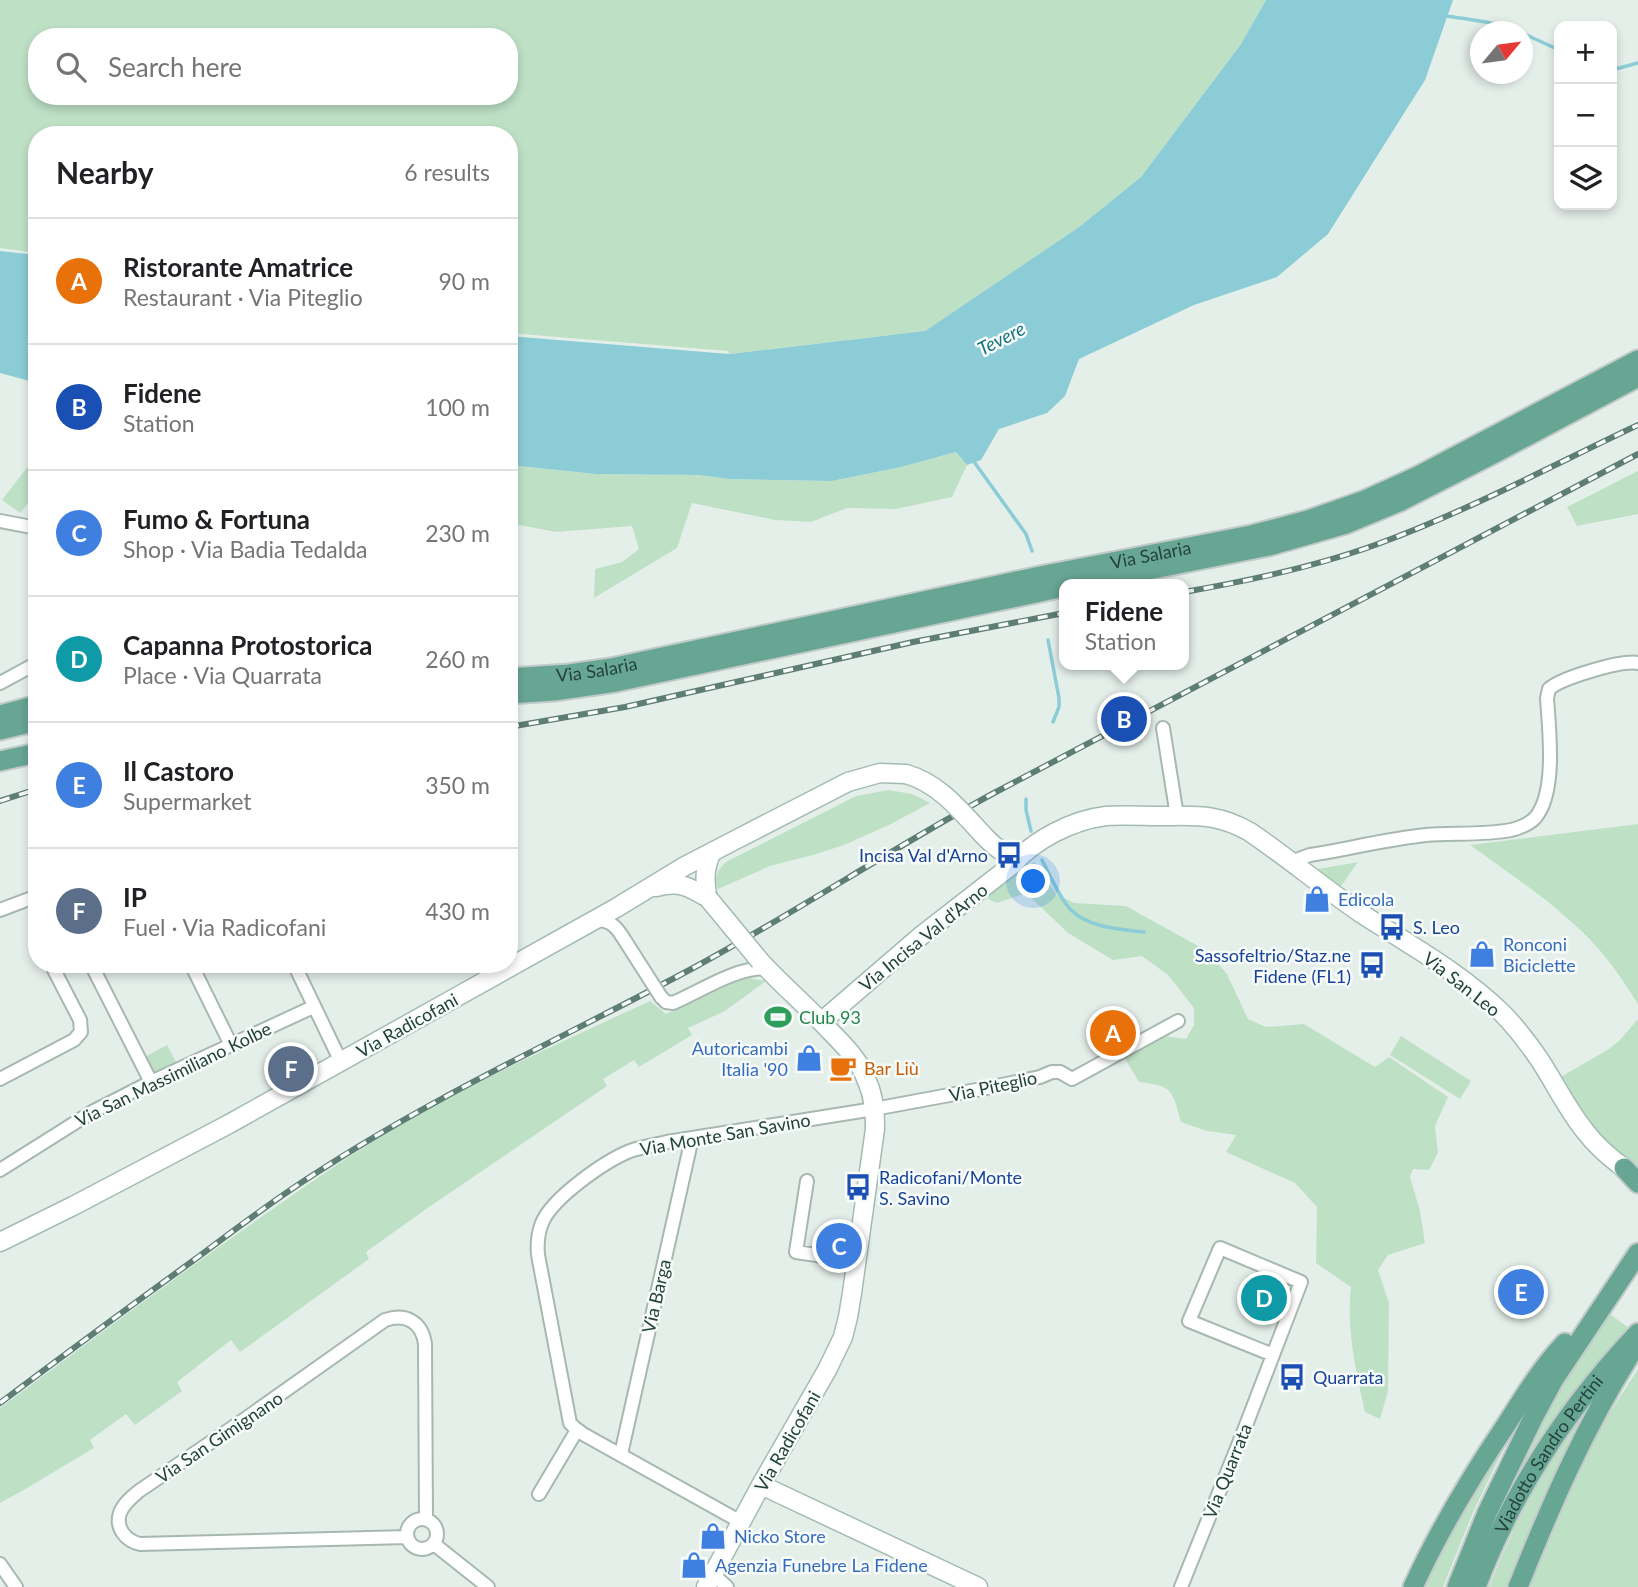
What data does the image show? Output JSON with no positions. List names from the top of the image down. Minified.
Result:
{"streets":{"main road":["Via Salaria","Viadotto Sandro Pertini"],"street":["Via Incisa Val d'Arno","Via San Leo","Via Radicofani","Via San Massimiliano Kolbe","Via Piteglio","Via Monte San Savino","Via Barga","Via San Gimignano","Via Quarrata"]},"crossings":[["Via Incisa Val d'Arno","Via San Leo"],["Via Incisa Val d'Arno","Via Radicofani"],["Via Radicofani","Via Piteglio"],["Via Radicofani","Via Monte San Savino"],["Via Piteglio","Via Monte San Savino"],["Via Monte San Savino","Via Barga"]],"water":["Tevere"],"places":{"bus stop":["Incisa Val d'Arno","S. Leo","Sassofeltrio/Staz.ne Fidene (FL1)","Radicofani/Monte S. Savino","Quarrata"],"shop":["Edicola","Ronconi Biciclette","Autoricambi Italia '90","Nicko Store","Agenzia Funebre La Fidene"],"sports":["Club 93"],"cafe":["Bar Liù"]},"north":"top right","page":{"map_buttons":["+","−"],"search":"Search here","heading":["Nearby","6 results"],"list":[{"mark":"A","name":"Ristorante Amatrice","note":"Restaurant · Via Piteglio","value":"90 m"},{"mark":"B","name":"Fidene","note":"Station","value":"100 m"},{"mark":"C","name":"Fumo & Fortuna","note":"Shop · Via Badia Tedalda","value":"230 m"},{"mark":"D","name":"Capanna Protostorica","note":"Place · Via Quarrata","value":"260 m"},{"mark":"E","name":"Il Castoro","note":"Supermarket","value":"350 m"},{"mark":"F","name":"IP","note":"Fuel · Via Radicofani","value":"430 m"}],"popup":["Fidene","Station"],"pins":["B","A","F","C","E","D"]}}
